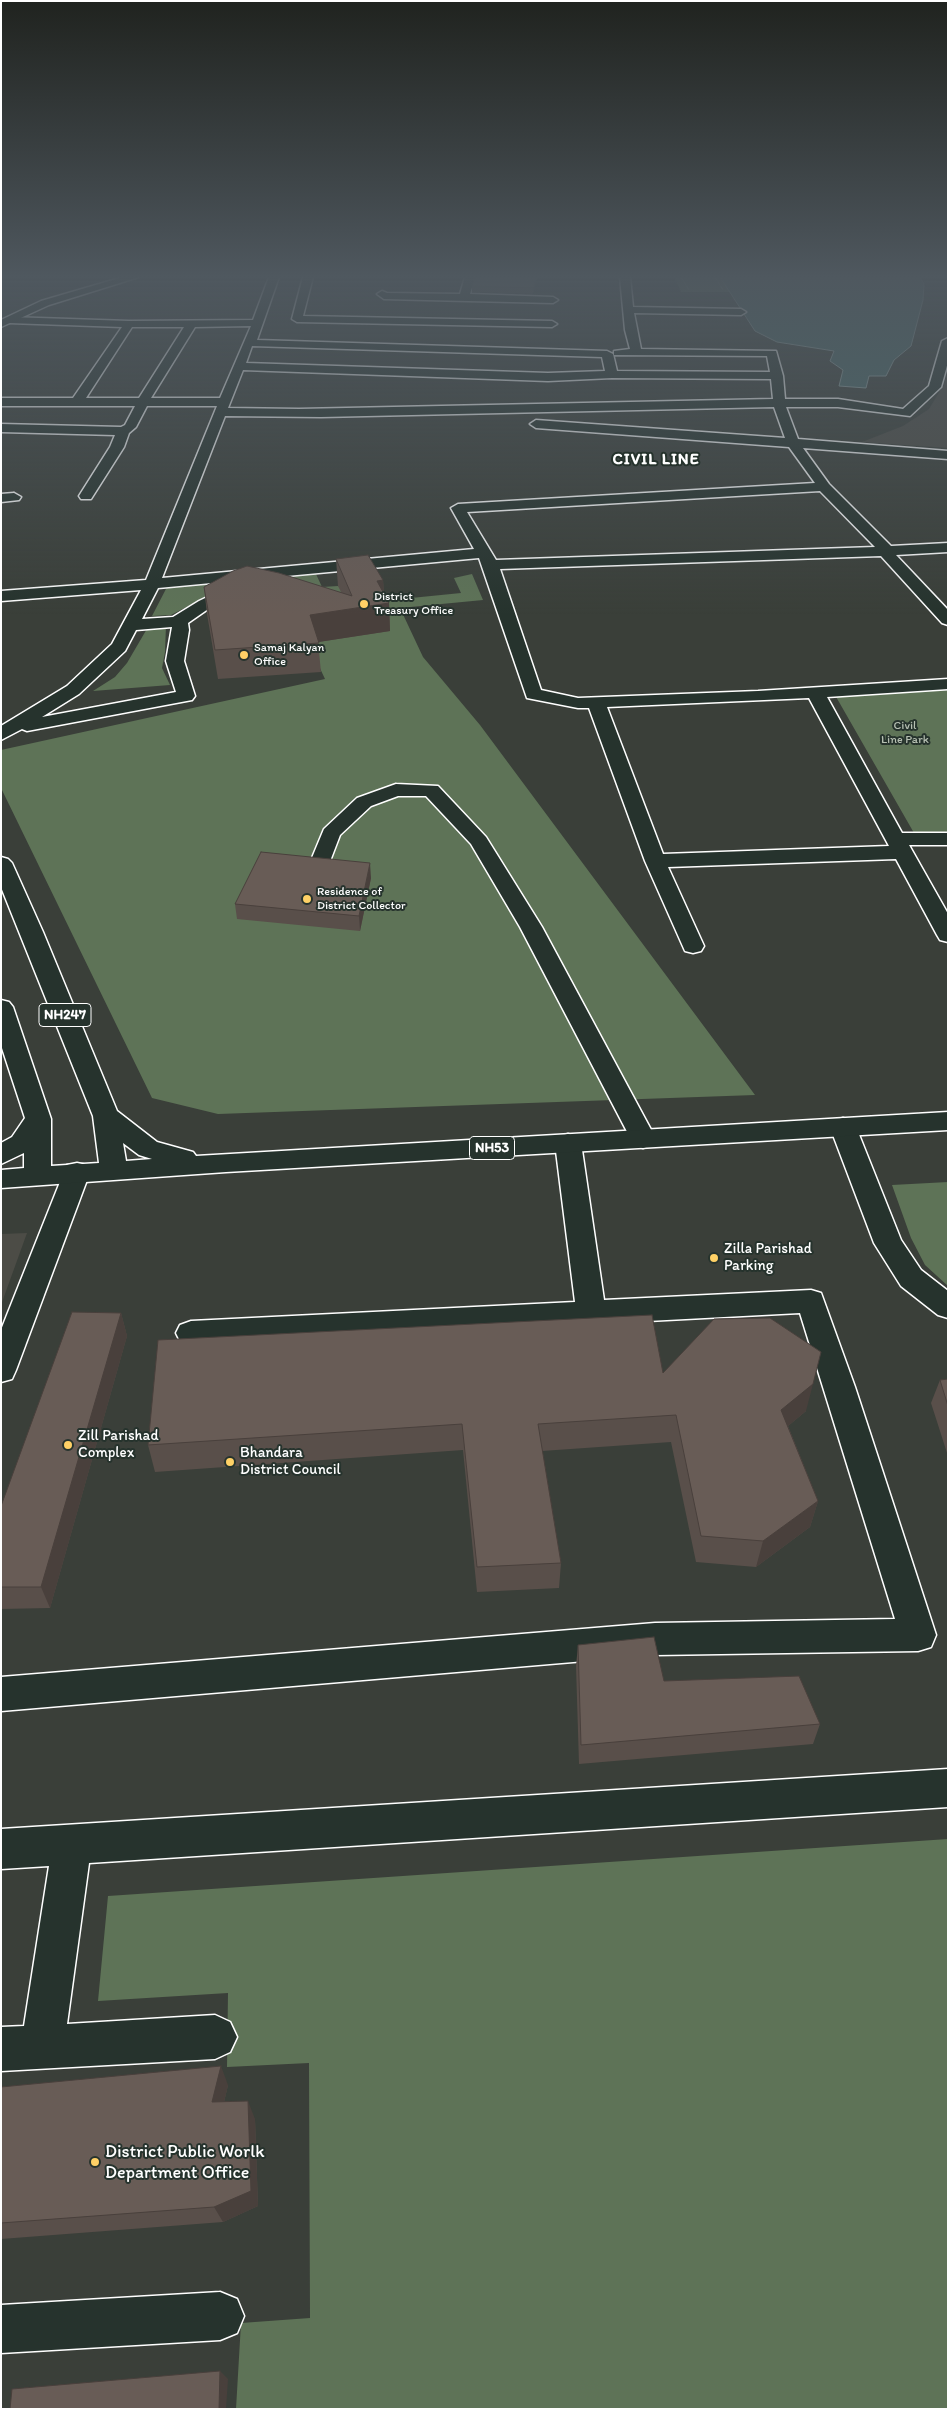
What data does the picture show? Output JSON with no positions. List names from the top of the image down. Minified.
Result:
{"streets":{"main road":["NH247","NH53"]},"crossings":[["NH247","NH53"]],"districts":["CIVIL LINE"],"parks":["Civil Line Park"],"places":["District Treasury Office","Samaj Kalyan Office","Residence of District Collector","Zilla Parishad Parking","Zill Parishad Complex","Bhandara District Council","District Public Worlk Department Office"]}
